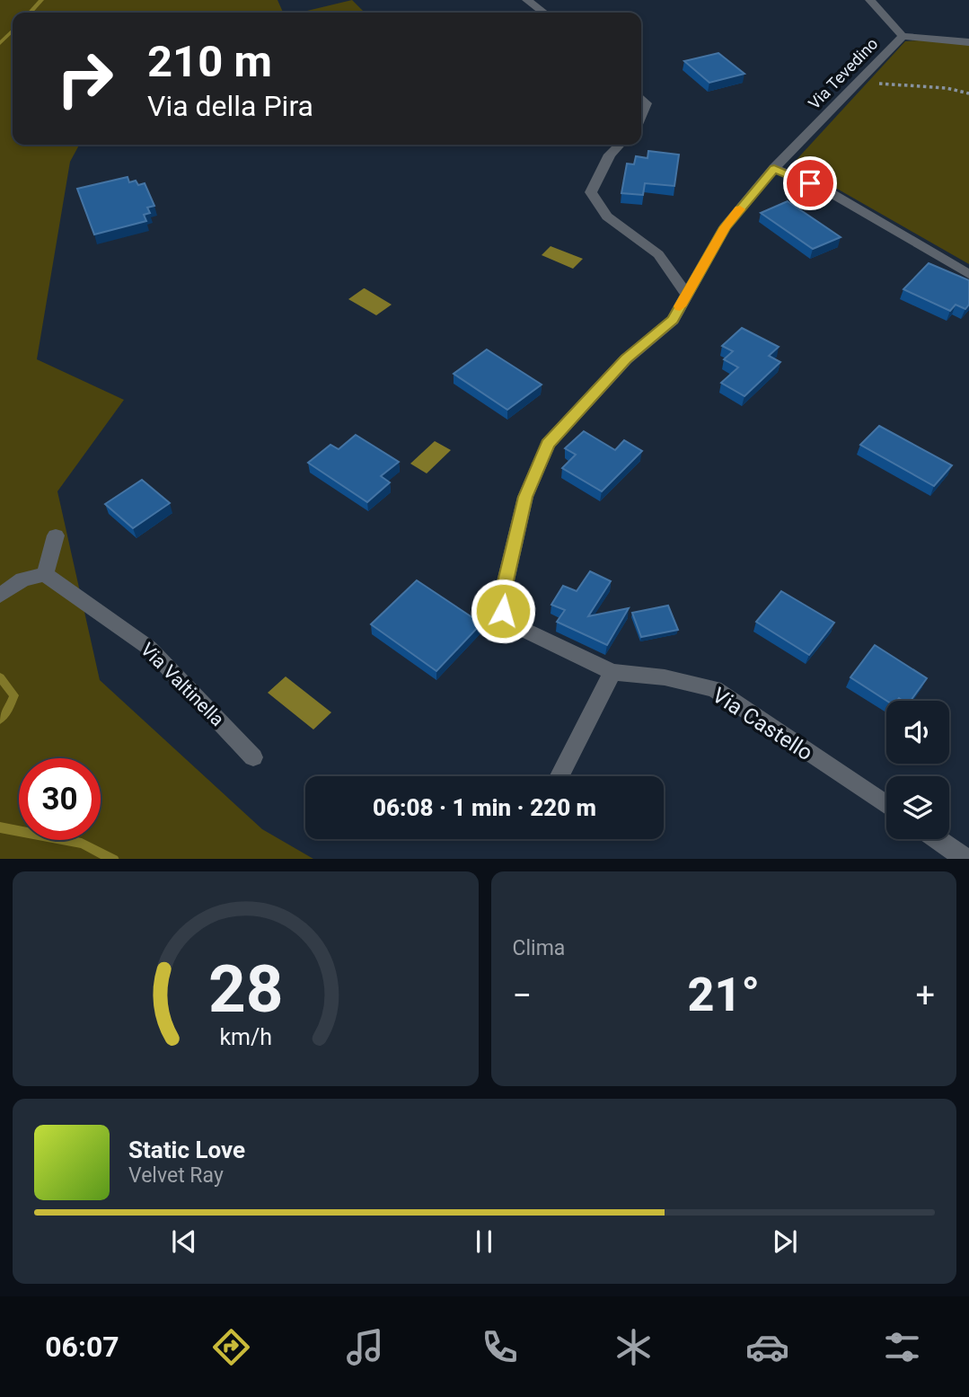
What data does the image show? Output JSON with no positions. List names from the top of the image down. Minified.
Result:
{"streets":{"street":["Via Tevedino","Via Valtinella","Via Castello"]},"crossings":[["Via Tevedino","Via Castello"]],"page":{"turn":["210 m","Via della Pira"],"limit":"30","trip":"06:08 · 1 min · 220 m","tile":"Clima","heat":["−","21°","+"],"song":["Static Love","Velvet Ray"],"tabs":"06:07","gauge":["28","km/h"]}}
